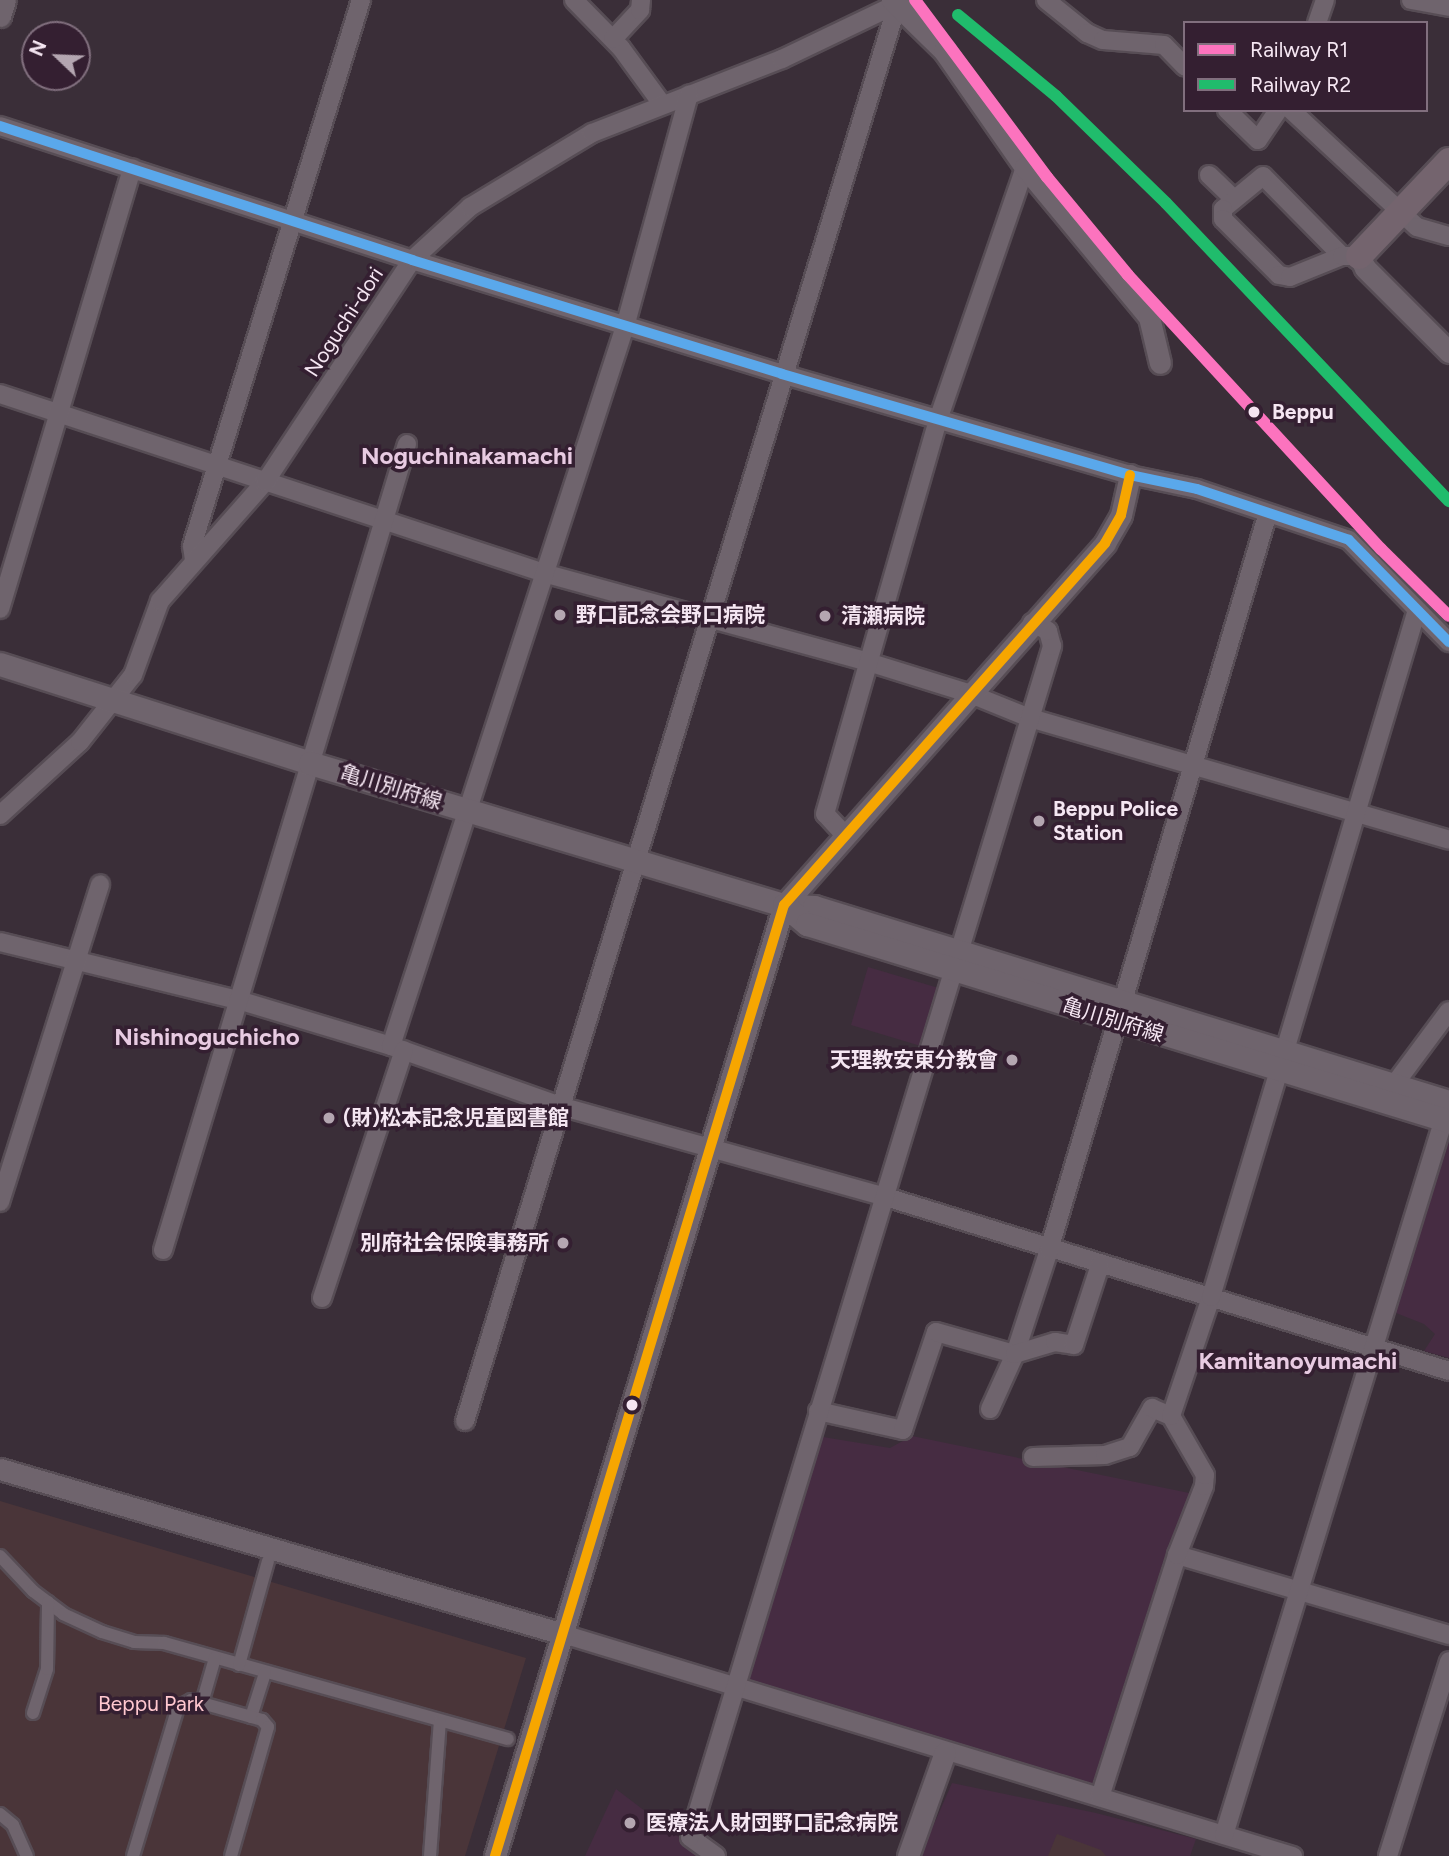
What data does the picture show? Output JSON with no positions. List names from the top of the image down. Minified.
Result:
{"streets":{"main road":["亀川別府線"],"street":["Noguchi-dori"]},"crossings":[["Noguchi-dori","亀川別府線"]],"districts":["Noguchinakamachi","Nishinoguchicho","Kamitanoyumachi"],"parks":["Beppu Park"],"places":["Beppu","野口記念会野口病院","清瀬病院","Beppu Police Station","天理教安東分教會","(財)松本記念児童図書館","別府社会保険事務所","医療法人財団野口記念病院"],"lines":["rail line R1","rail line R2"],"legend":["Railway R1","Railway R2"],"north":"top left"}
